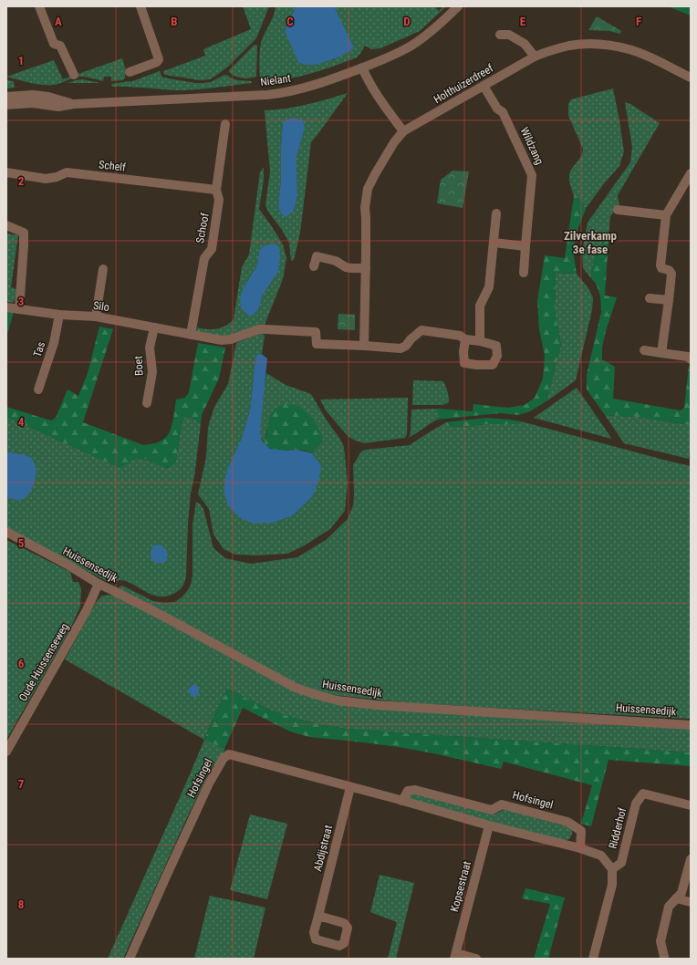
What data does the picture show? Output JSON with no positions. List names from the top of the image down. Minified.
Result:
{"streets":{"street":["Nielant","Holthuizerdreef","Wildzang","Schelf","Schoof","Silo","Tas","Boet","Huissensedijk","Oude Huissenseweg","Hofsingel","Ridderhof","Abdijstraat","Kopsestraat"]},"crossings":[["Holthuizerdreef","Wildzang"],["Schelf","Schoof"],["Schoof","Silo"],["Silo","Tas"],["Silo","Boet"],["Huissensedijk","Oude Huissenseweg"],["Hofsingel","Ridderhof"],["Hofsingel","Abdijstraat"],["Hofsingel","Kopsestraat"]],"districts":["Zilverkamp 3e fase"],"grid":{"columns":["A","B","C","D","E","F"],"rows":["1","2","3","4","5","6","7","8"]}}
